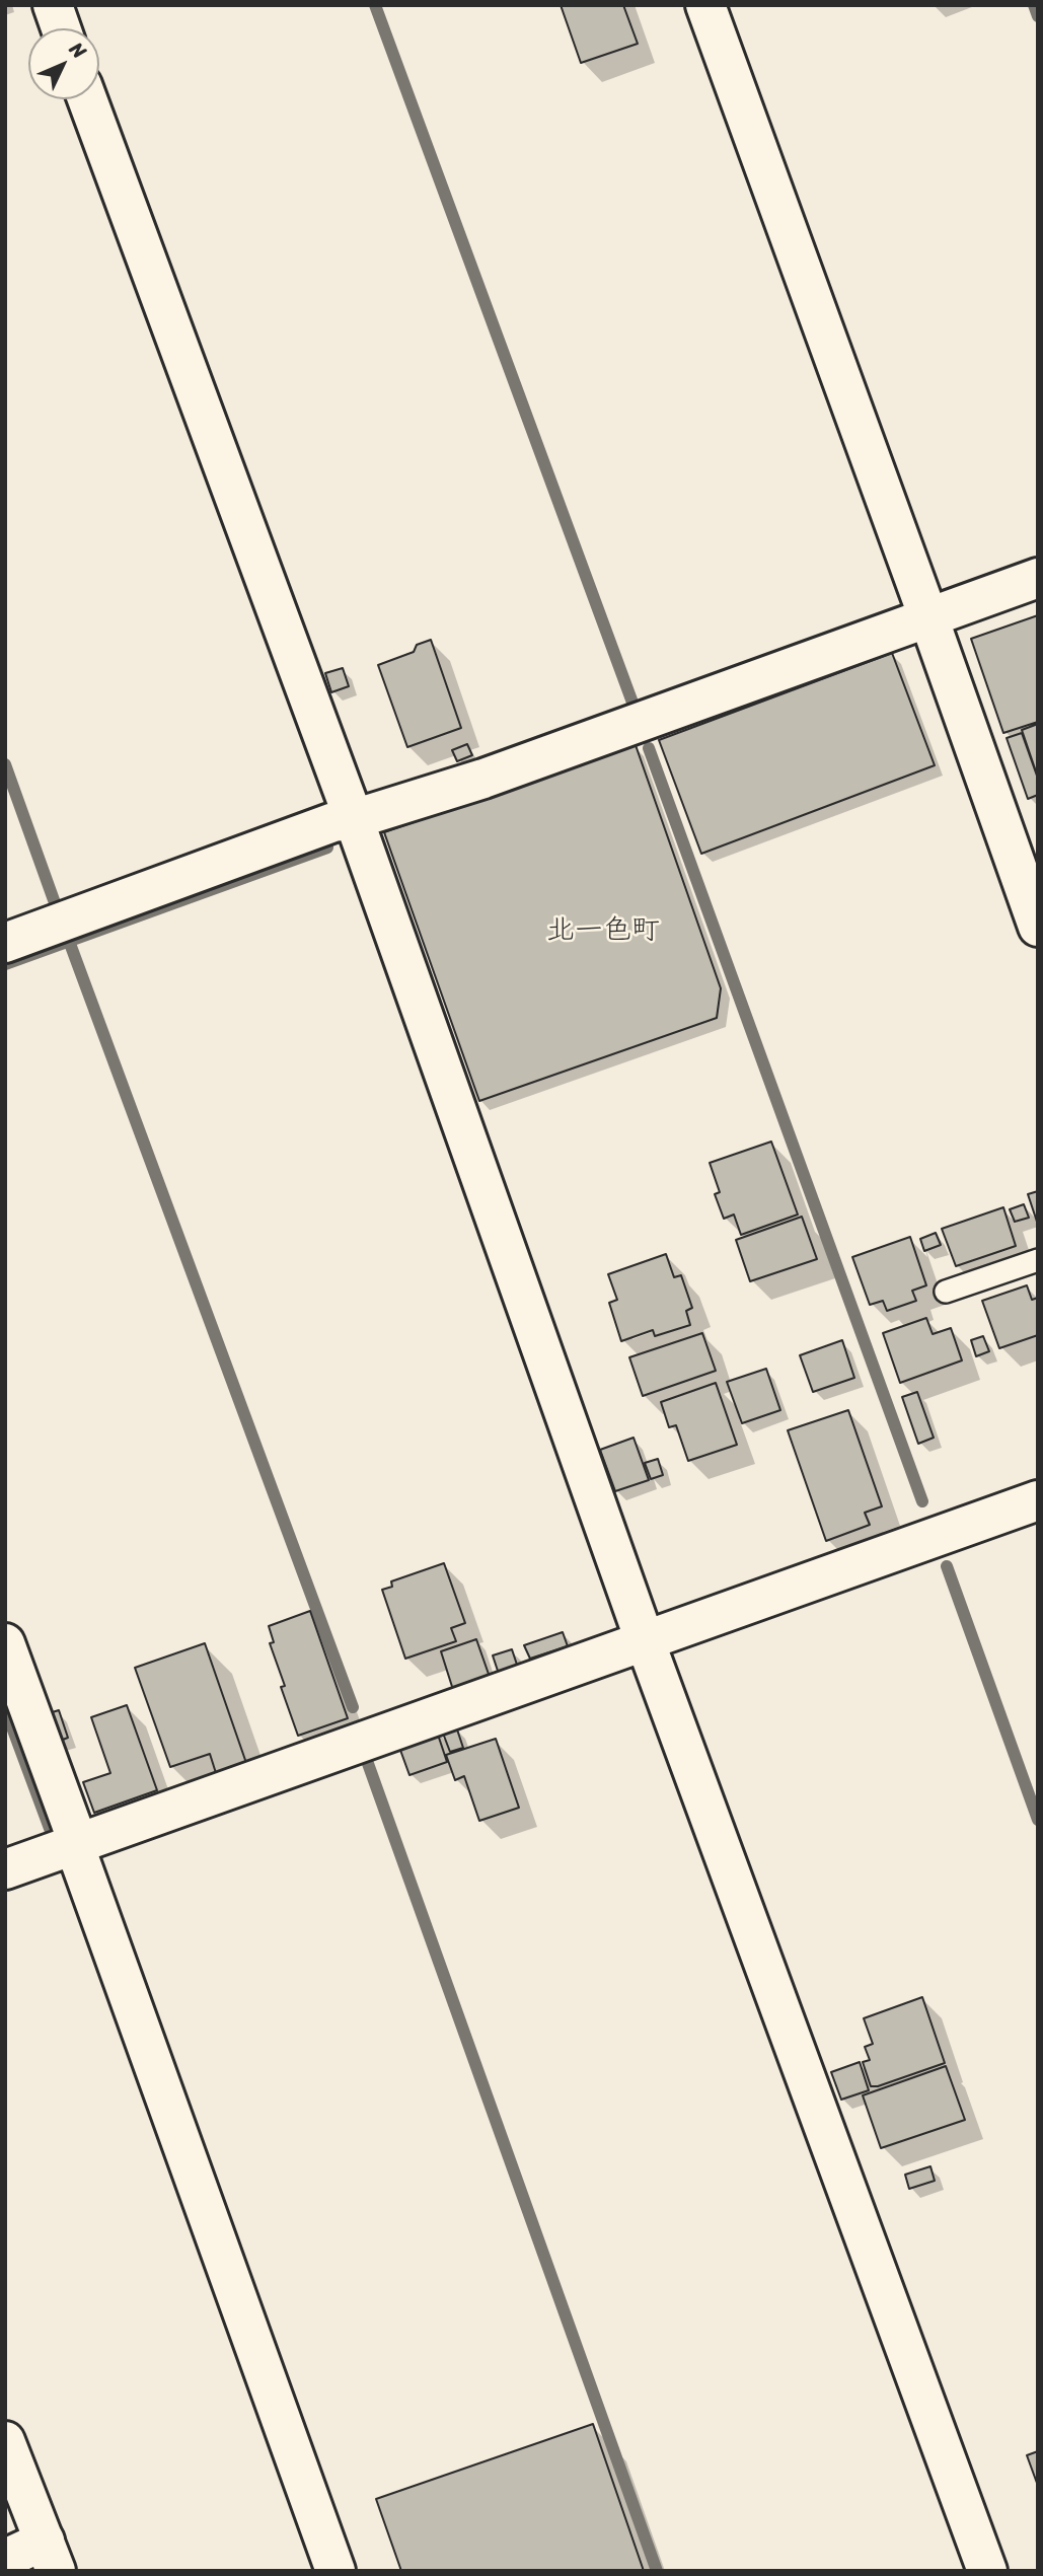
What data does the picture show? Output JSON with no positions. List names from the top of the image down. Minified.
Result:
{"districts":["北一色町"],"north":"top right"}
